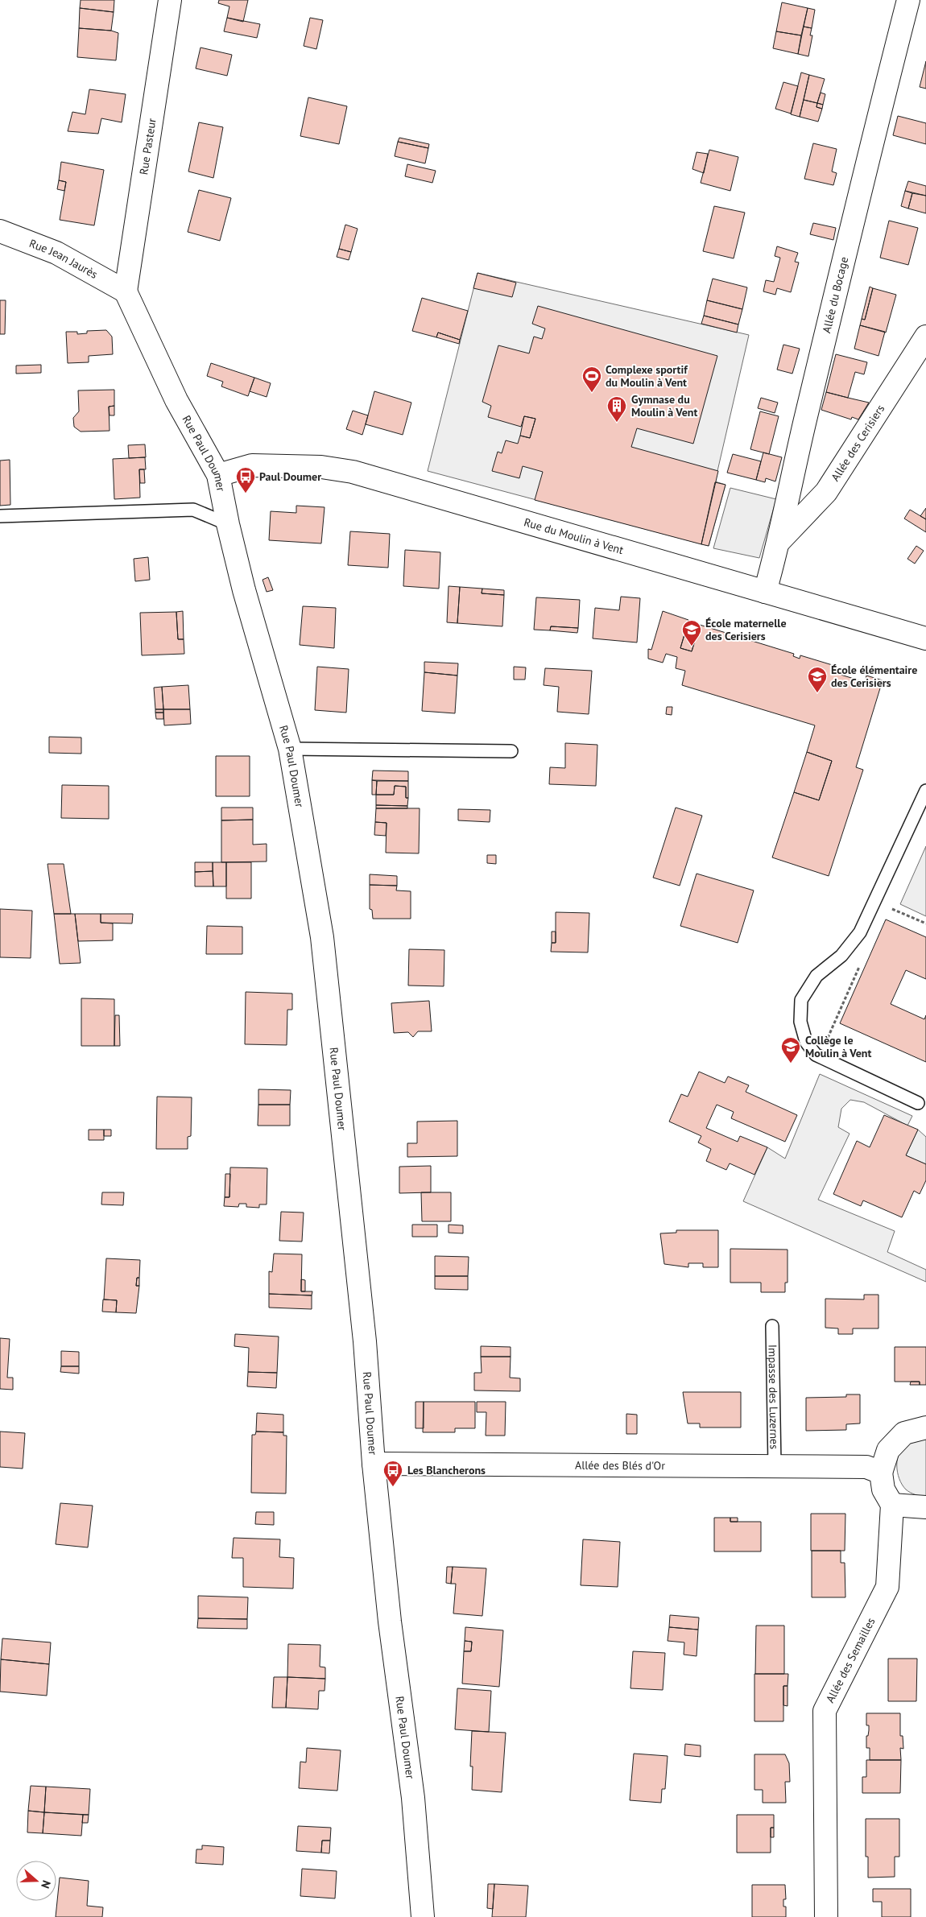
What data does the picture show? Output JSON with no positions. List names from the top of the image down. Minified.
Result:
{"streets":{"street":["Rue Pasteur","Rue Jean Jaurès","Allée du Bocage","Allée des Cerisiers","Rue Paul Doumer","Rue du Moulin à Vent","Allée des Blés d'Or","Allée des Semailles"],"lane":["Impasse des Luzernes"]},"crossings":[["Rue Pasteur","Rue Jean Jaurès"],["Rue Pasteur","Rue Paul Doumer"],["Rue Jean Jaurès","Rue Paul Doumer"],["Allée du Bocage","Allée des Cerisiers"],["Allée du Bocage","Rue du Moulin à Vent"],["Rue Paul Doumer","Rue du Moulin à Vent"],["Rue Paul Doumer","Allée des Blés d'Or"],["Impasse des Luzernes","Allée des Blés d'Or"],["Allée des Blés d'Or","Allée des Semailles"]],"places":{"sports":["Complexe sportif du Moulin à Vent"],"building":["Gymnase du Moulin à Vent"],"bus stop":["Paul Doumer","Les Blancherons"],"school or university":["École maternelle des Cerisiers","École élémentaire des Cerisiers","Collège le Moulin à Vent"]},"north":"right"}
